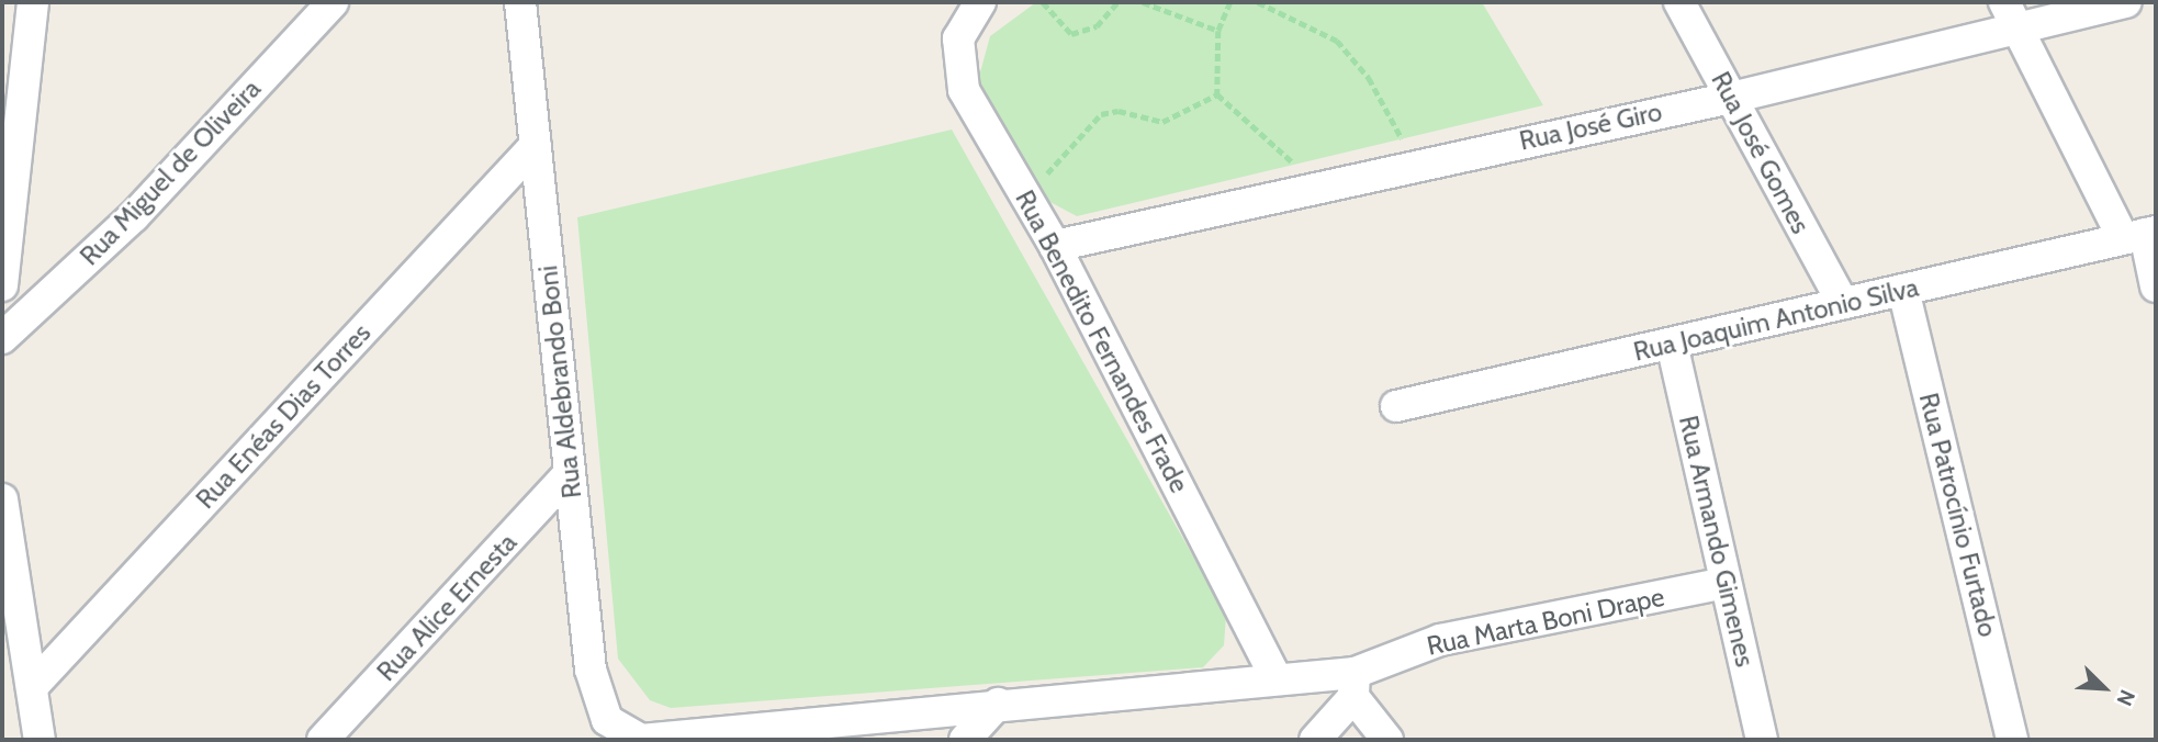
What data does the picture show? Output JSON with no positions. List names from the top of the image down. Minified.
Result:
{"streets":{"street":["Rua José Giro","Rua José Gomes","Rua Miguel de Oliveira","Rua Joaquim Antonio Silva","Rua Benedito Fernandes Frade","Rua Aldebrando Boni","Rua Enéas Dias Torres","Rua Patrocínio Furtado","Rua Armando Gimenes","Rua Alice Ernesta","Rua Marta Boni Drape"]},"crossings":[["Rua José Giro","Rua José Gomes"],["Rua José Giro","Rua Benedito Fernandes Frade"],["Rua José Gomes","Rua Joaquim Antonio Silva"],["Rua Joaquim Antonio Silva","Rua Patrocínio Furtado"],["Rua Joaquim Antonio Silva","Rua Armando Gimenes"],["Rua Benedito Fernandes Frade","Rua Marta Boni Drape"],["Rua Aldebrando Boni","Rua Enéas Dias Torres"],["Rua Aldebrando Boni","Rua Alice Ernesta"],["Rua Aldebrando Boni","Rua Marta Boni Drape"],["Rua Armando Gimenes","Rua Marta Boni Drape"]],"north":"bottom right"}
